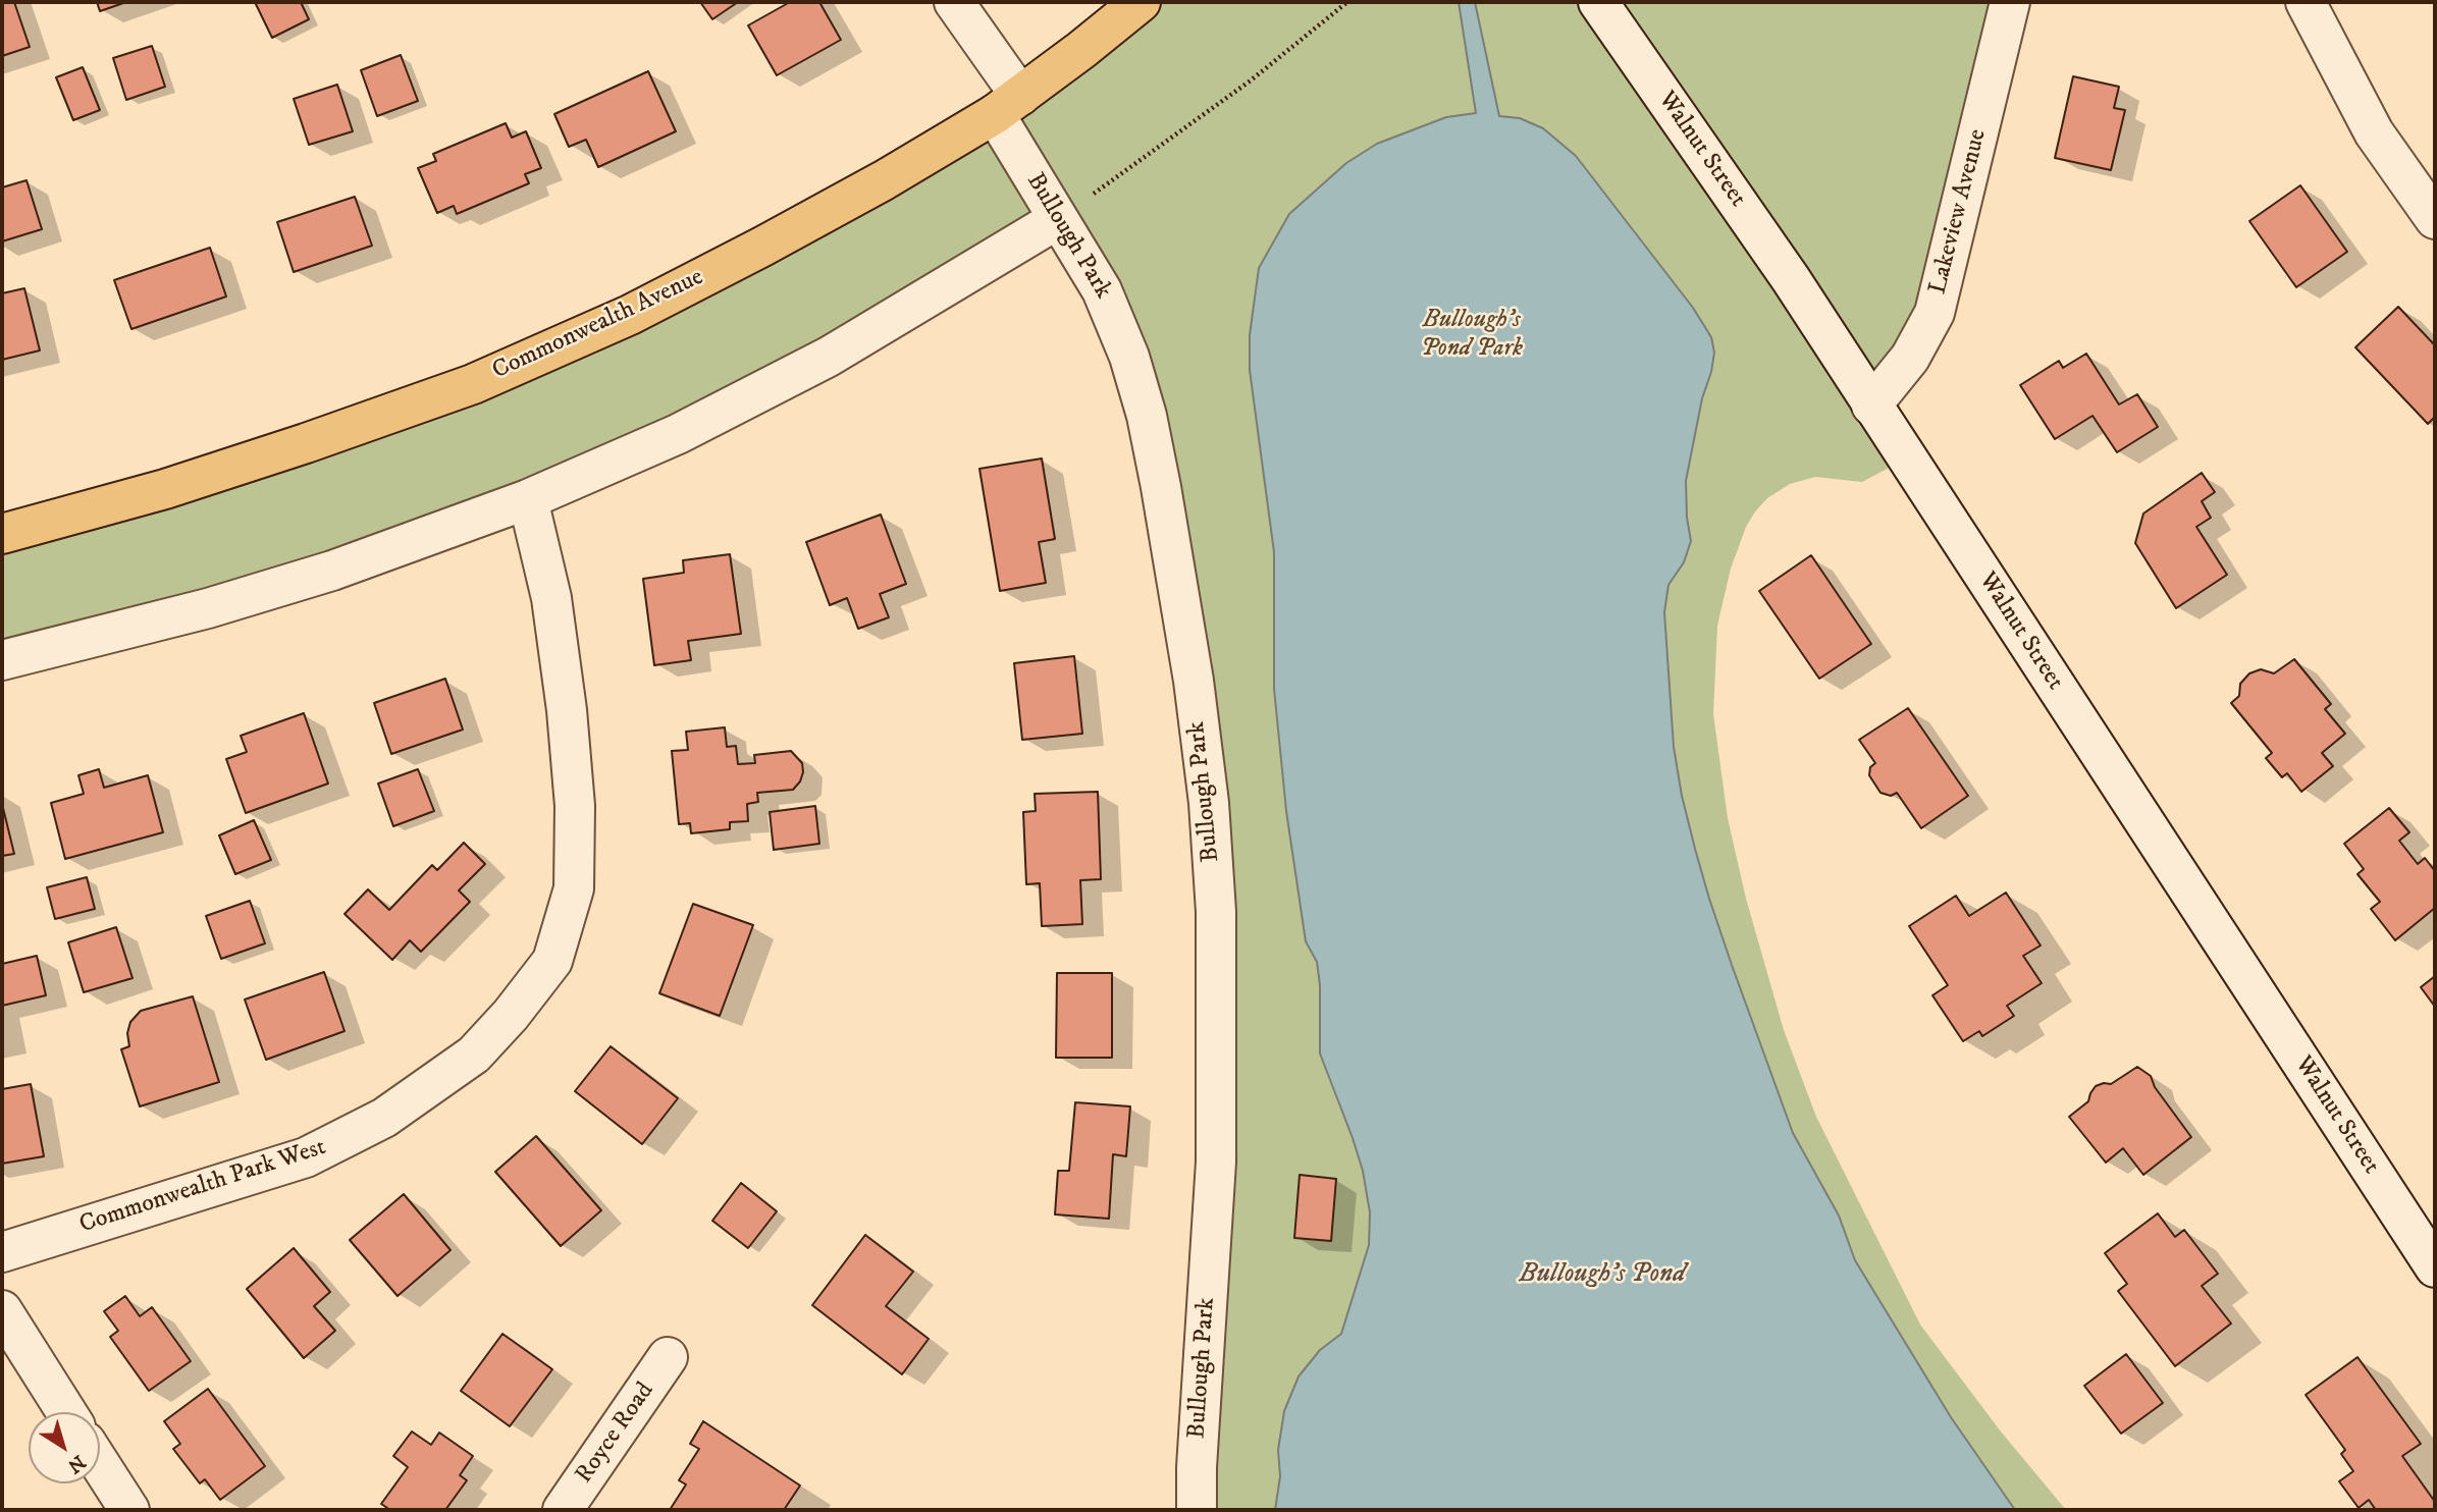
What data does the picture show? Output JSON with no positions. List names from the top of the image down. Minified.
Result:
{"streets":{"main road":["Commonwealth Avenue"],"street":["Walnut Street","Lakeview Avenue","Bullough Park","Commonwealth Park West","Royce Road"]},"crossings":[["Walnut Street","Lakeview Avenue"],["Bullough Park","Commonwealth Avenue"]],"water":["Bullough's Pond"],"parks":["Bullough's Pond Park"],"north":"bottom right"}
